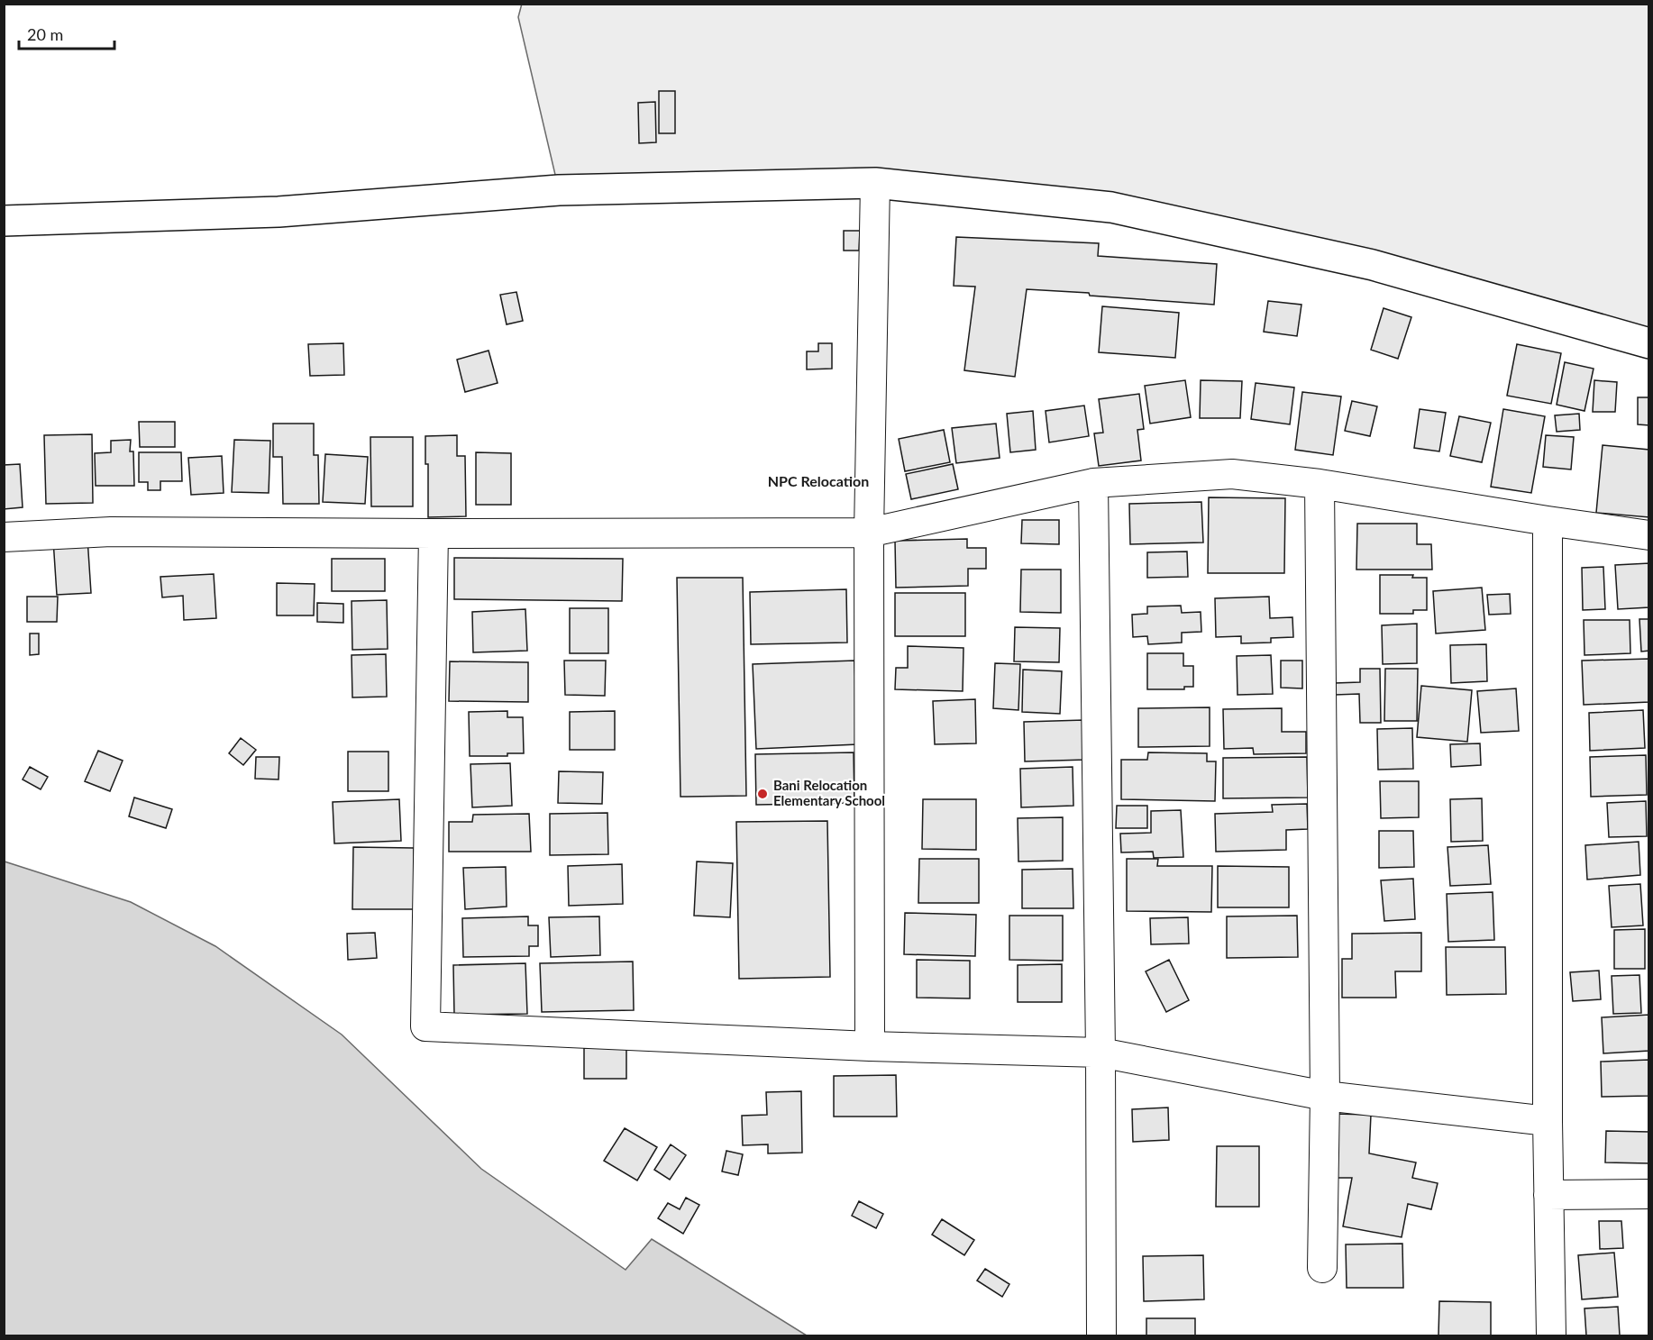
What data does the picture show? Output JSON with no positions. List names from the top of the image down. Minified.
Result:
{"districts":["NPC Relocation"],"places":["Bani Relocation Elementary School"],"scale_bar":"20 m"}
